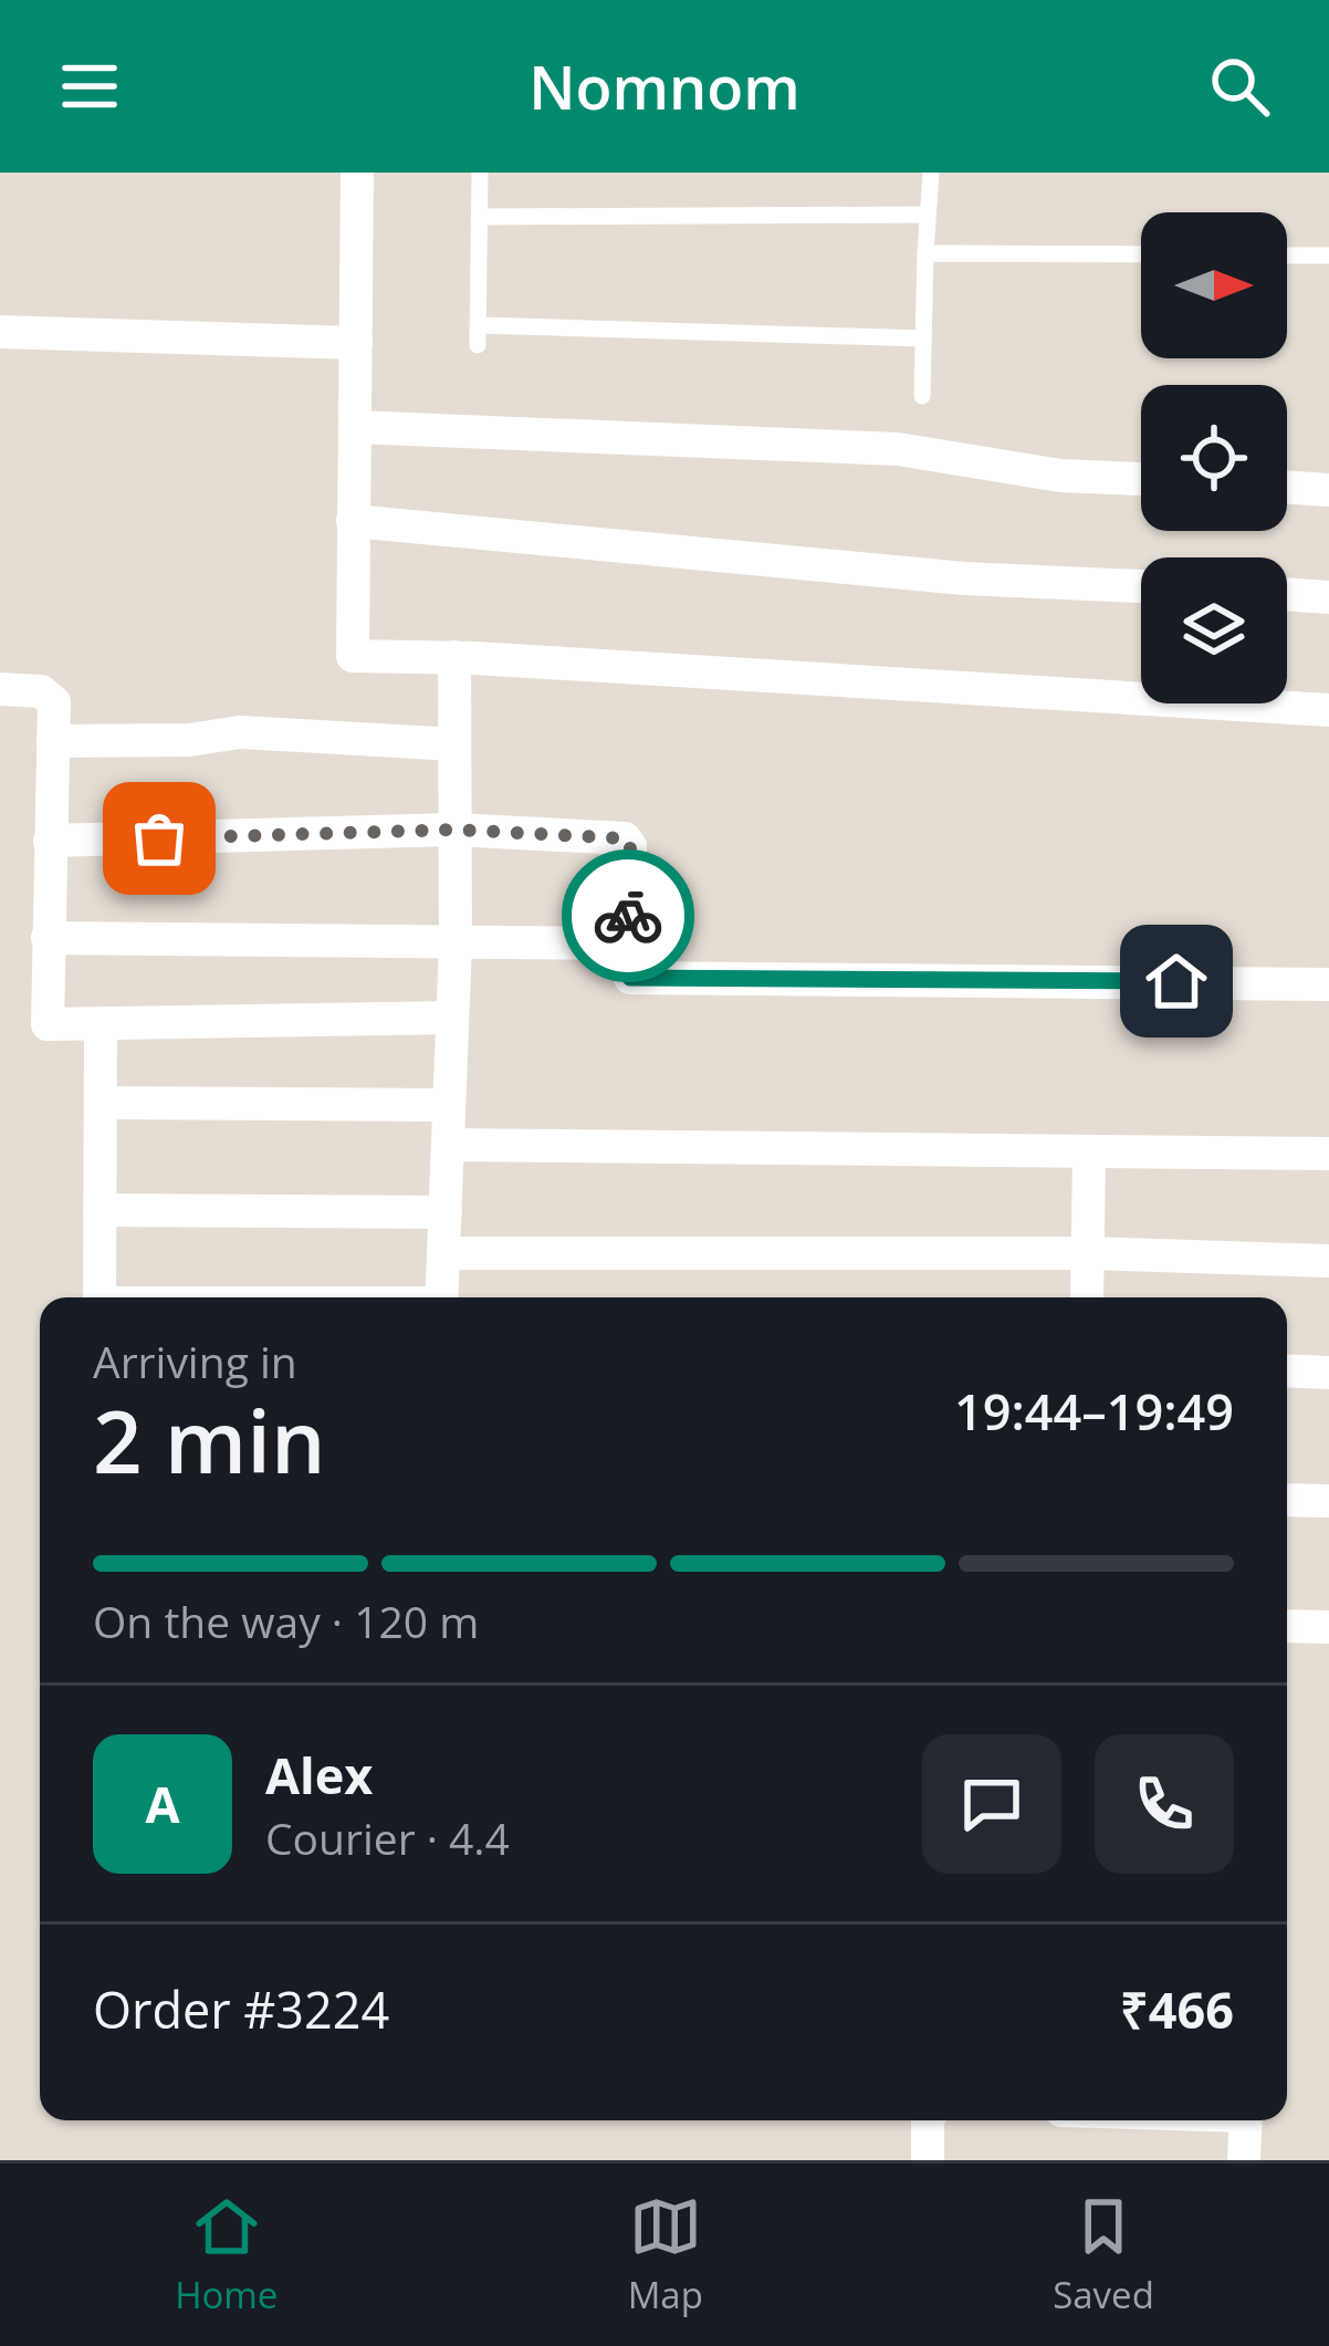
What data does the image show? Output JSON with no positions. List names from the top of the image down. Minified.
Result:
{"north":"right","page":{"header":"Nomnom","heading":["2 min","Arriving in","19:44–19:49"],"panel":["Alex","Courier · 4.4","Order #3224","₹466"],"bar":"On the way · 120 m","round":"A","tabs":["Home","Map","Saved"]}}
